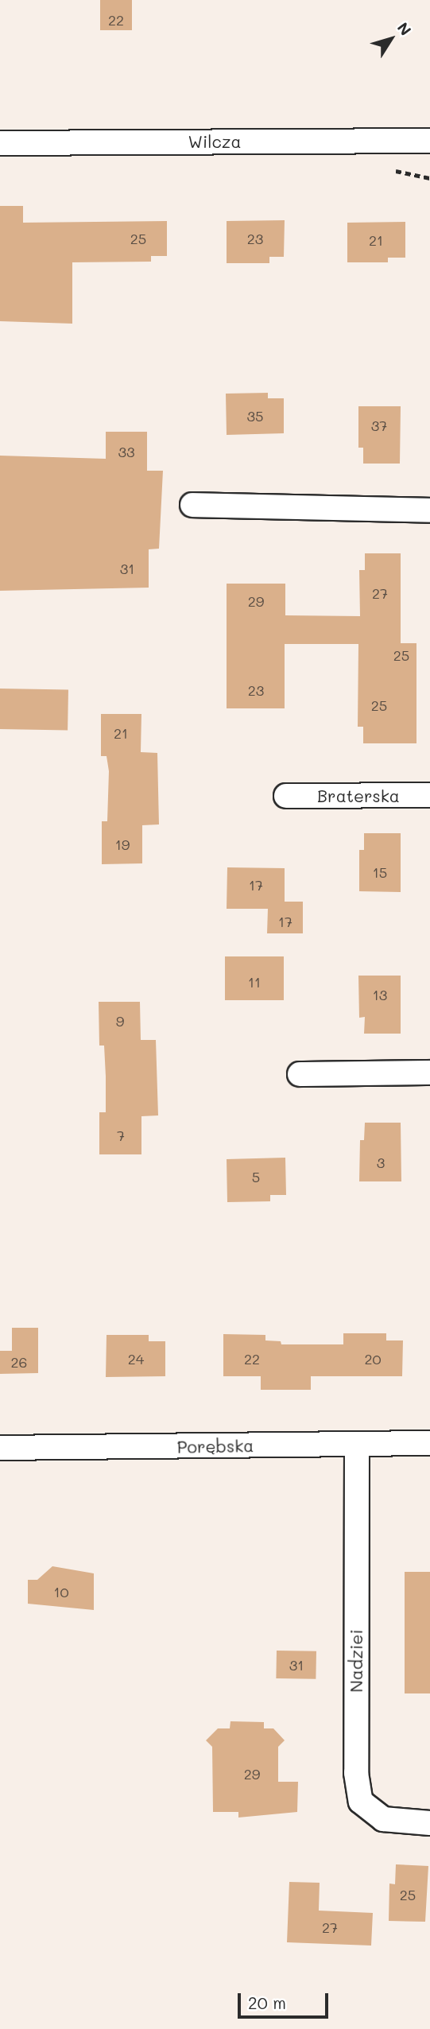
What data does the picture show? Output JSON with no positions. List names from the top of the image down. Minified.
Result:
{"streets":{"street":["Wilcza","Braterska","Porębska","Nadziei"]},"crossings":[["Porębska","Nadziei"]],"house_numbers":["22","25","23","21","35","37","33","31","27","29","25","23","25","21","19","15","17","17","11","13","9","7","3","5","24","22","20","26","10","31","29","25","27"],"scale_bar":"20 m","north":"top right"}
